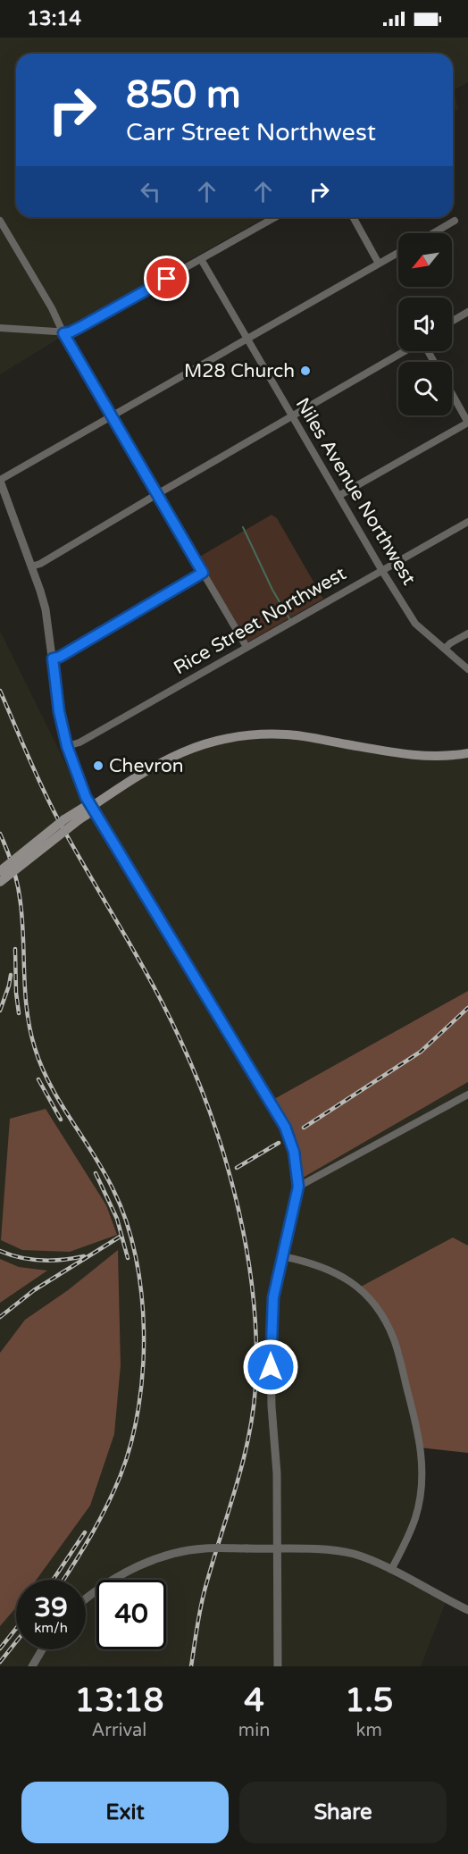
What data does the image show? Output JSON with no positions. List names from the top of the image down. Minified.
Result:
{"streets":{"street":["Niles Avenue Northwest","Rice Street Northwest"]},"crossings":[["Niles Avenue Northwest","Rice Street Northwest"]],"places":["M28 Church","Chevron"],"north":"bottom left","page":{"status":"13:14","turn":["850 m","Carr Street Northwest"],"speed":"39 km/h","limit":"40","eta":["13:18","Arrival","4","min","1.5","km"],"buttons":["Exit","Share"]}}
